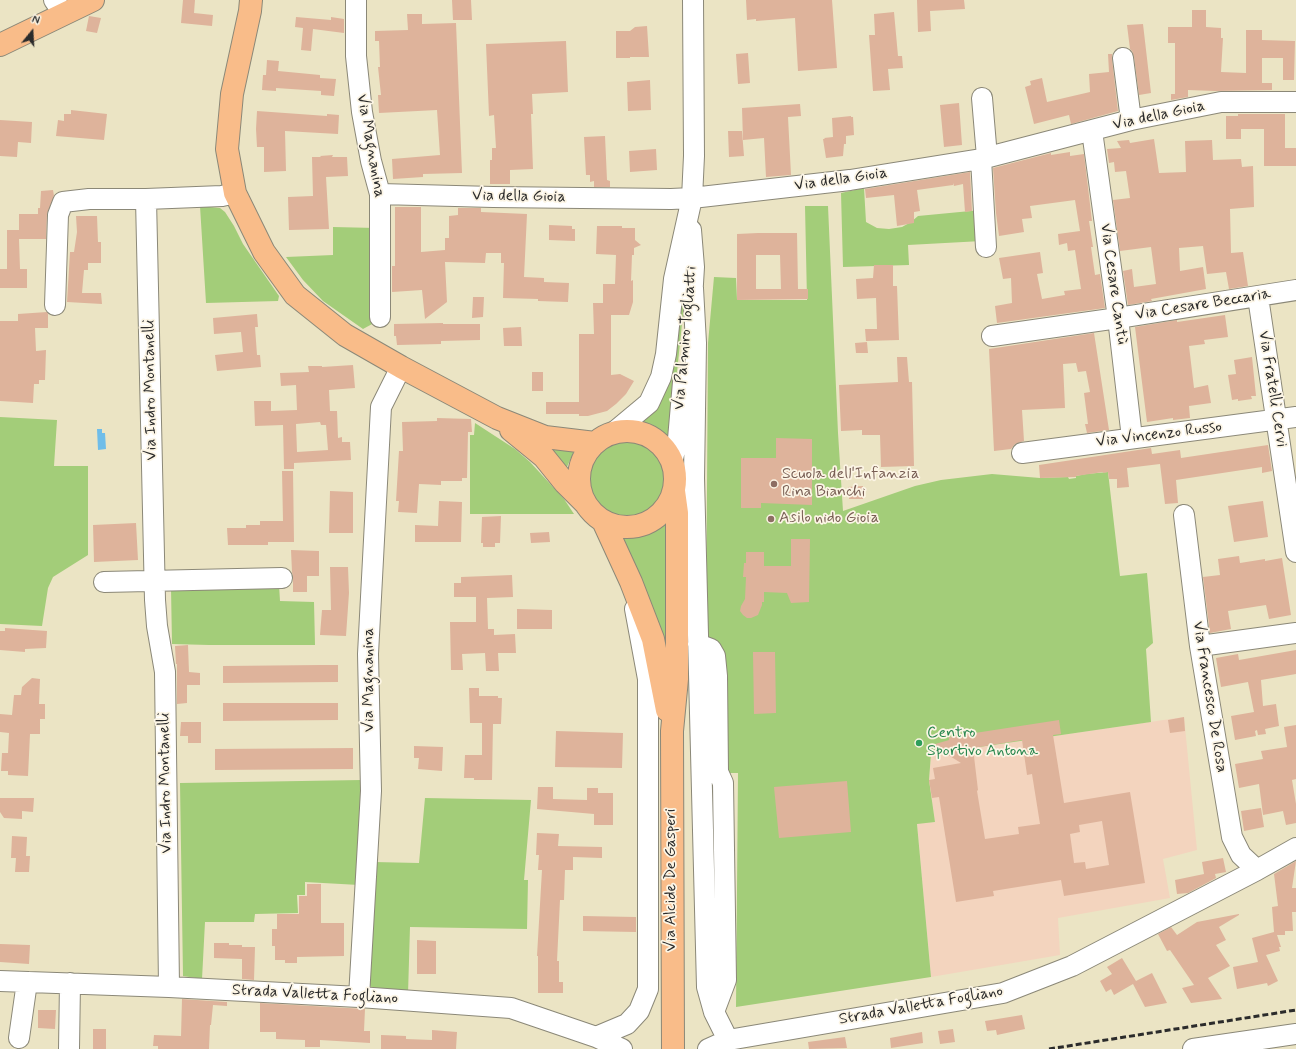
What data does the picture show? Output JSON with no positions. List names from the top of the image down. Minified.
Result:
{"streets":{"main road":["Via Alcide De Gasperi"],"street":["Via della Gioia","Via Magnanina","Via Cesare Cantù","Via Cesare Beccaria","Via Palmiro Togliatti","Via Fratelli Cervi","Via Indro Montanelli","Via Vincenzo Russo","Via Francesco De Rosa","Strada Valletta Fogliano"]},"crossings":[["Via della Gioia","Via Magnanina"],["Via della Gioia","Via Cesare Cantù"],["Via della Gioia","Via Palmiro Togliatti"],["Via Magnanina","Strada Valletta Fogliano"],["Via Cesare Cantù","Via Cesare Beccaria"],["Via Cesare Cantù","Via Vincenzo Russo"],["Via Cesare Beccaria","Via Fratelli Cervi"],["Via Palmiro Togliatti","Via Alcide De Gasperi"],["Via Fratelli Cervi","Via Vincenzo Russo"],["Via Indro Montanelli","Strada Valletta Fogliano"],["Via Francesco De Rosa","Strada Valletta Fogliano"]],"places":["Scuola dell'Infanzia Rina Bianchi","Asilo nido Gioia","Centro Sportivo Antona"],"north":"top"}
